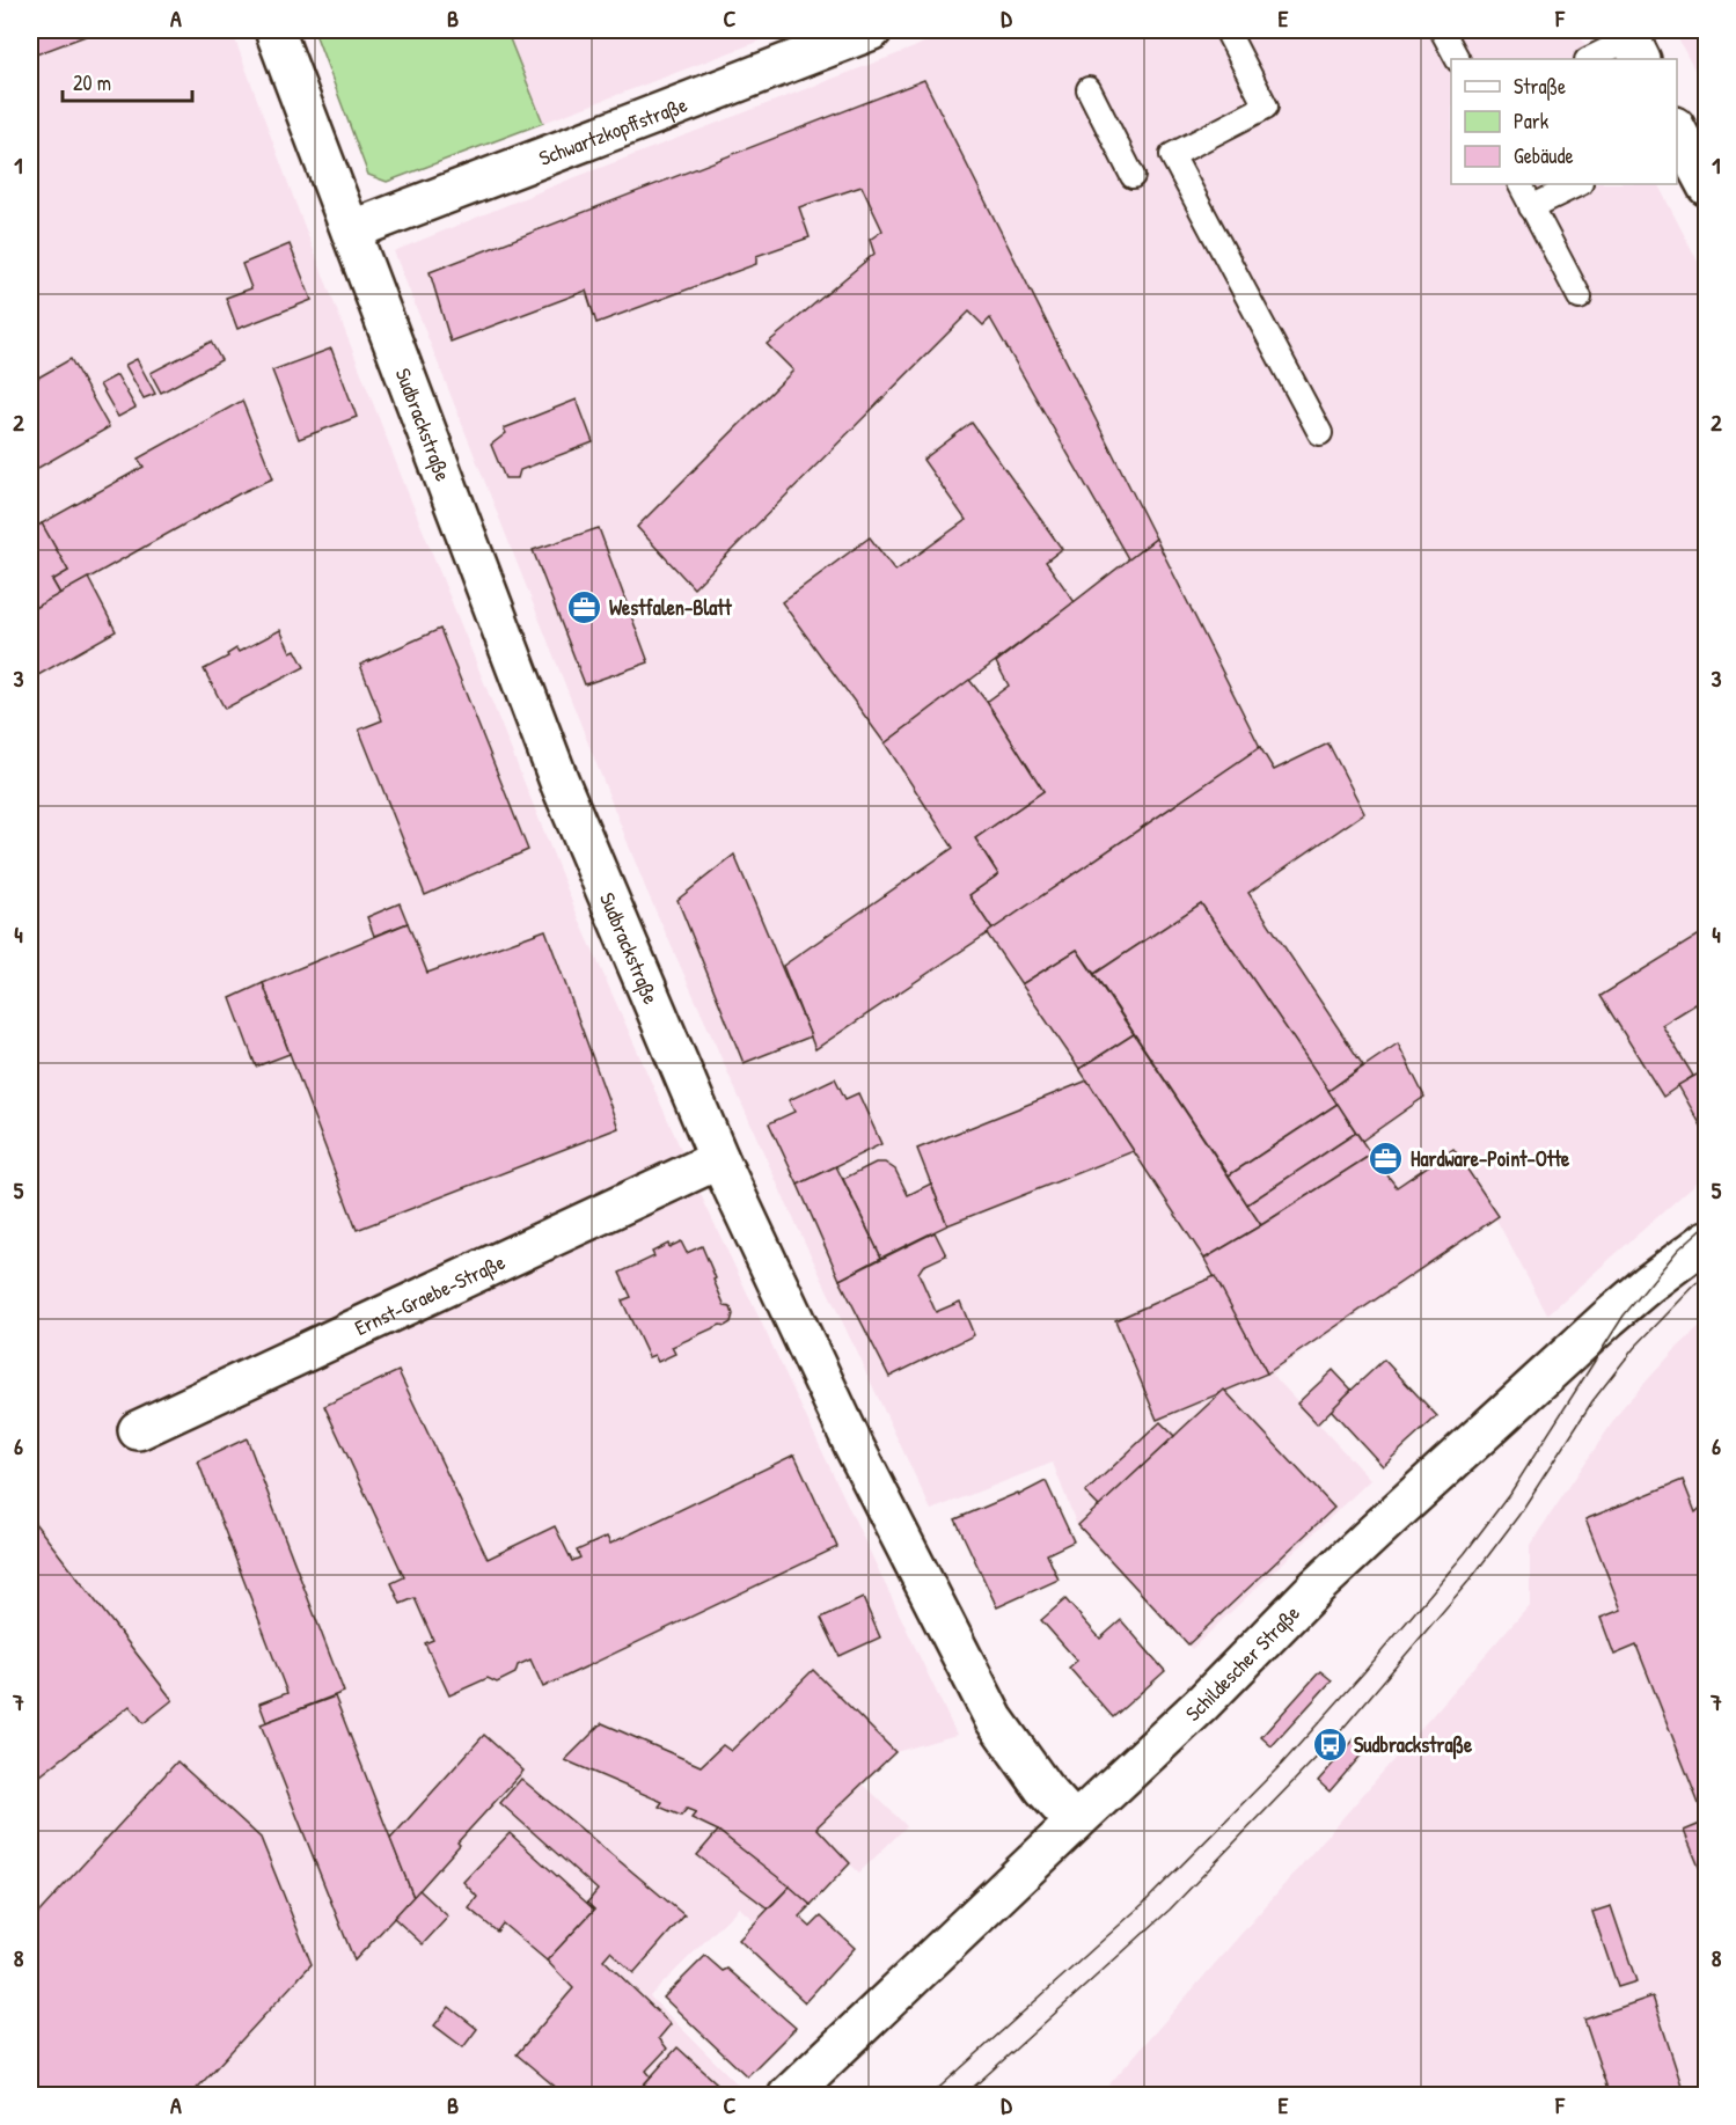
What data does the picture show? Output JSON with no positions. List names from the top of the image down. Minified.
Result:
{"streets":{"street":["Schwartzkopffstraße","Sudbrackstraße","Ernst-Graebe-Straße","Schildescher Straße"]},"crossings":[["Schwartzkopffstraße","Sudbrackstraße"],["Sudbrackstraße","Ernst-Graebe-Straße"],["Sudbrackstraße","Schildescher Straße"]],"places":{"office":["Westfalen-Blatt","Hardware-Point-Otte"],"bus stop":["Sudbrackstraße"]},"legend":["Straße","Park","Gebäude"],"scale_bar":"20 m","grid":{"columns":["A","B","C","D","E","F"],"rows":["1","2","3","4","5","6","7","8"]}}
